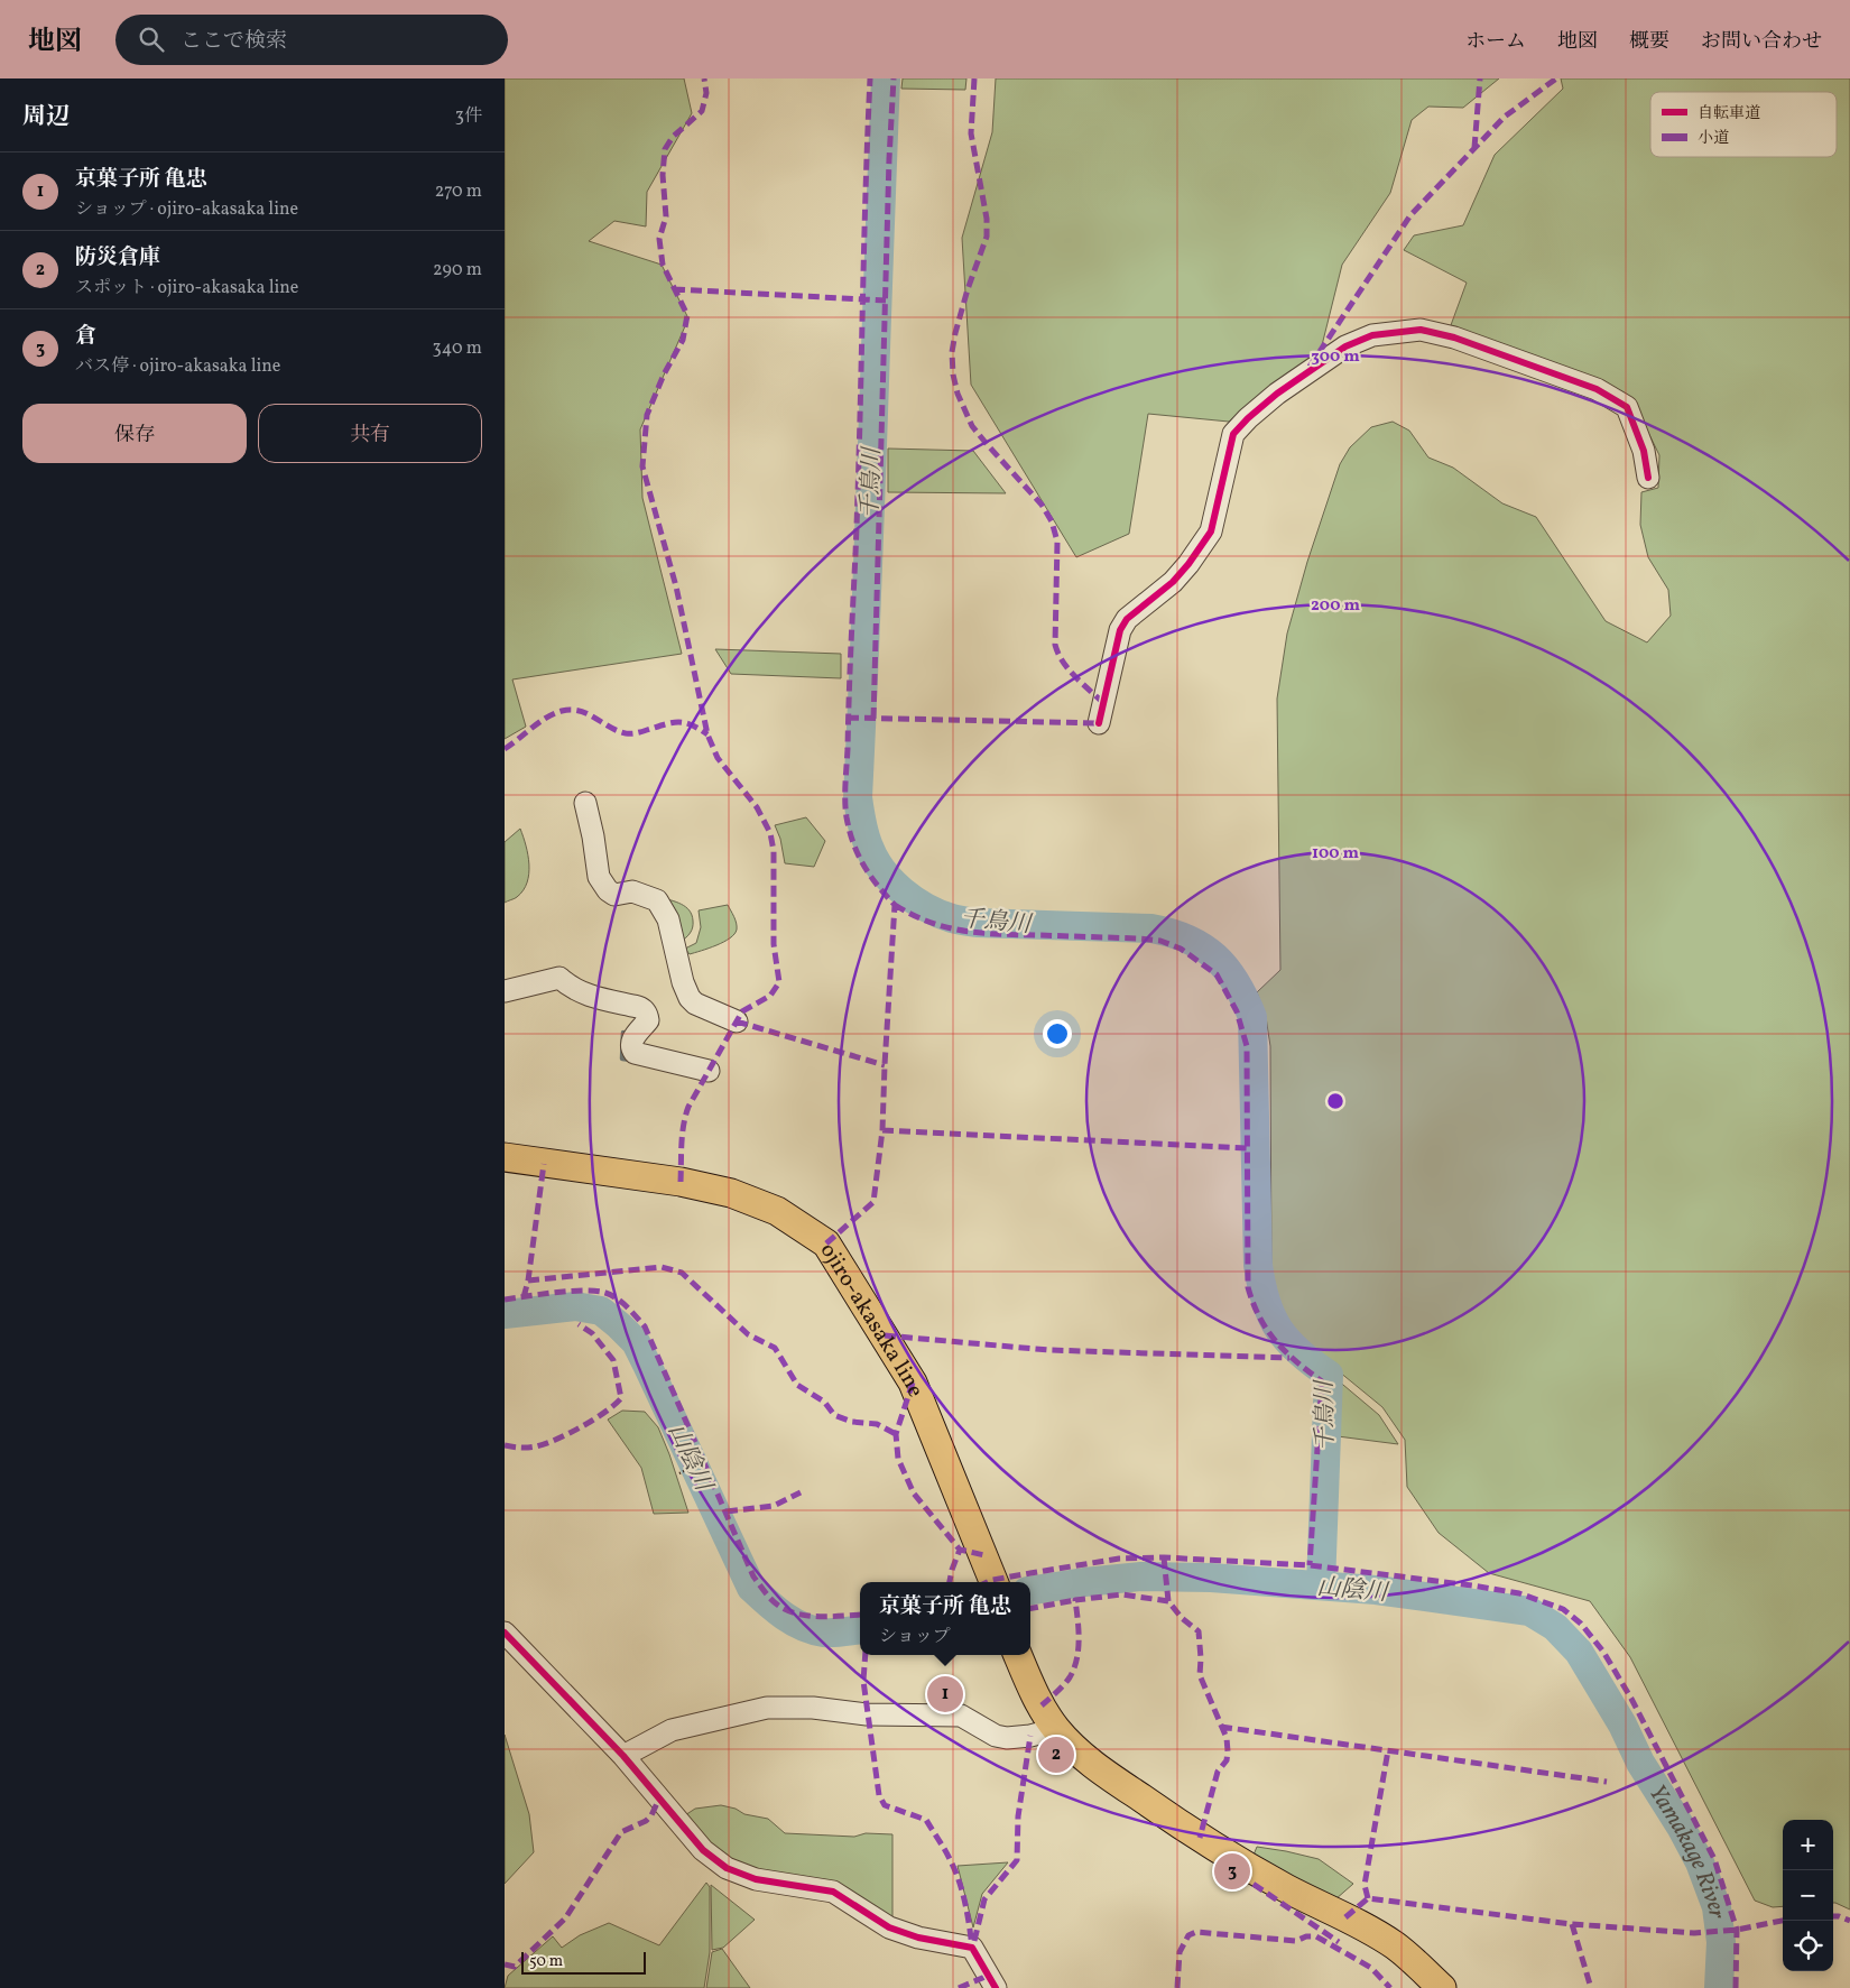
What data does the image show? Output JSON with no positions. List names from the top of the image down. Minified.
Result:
{"streets":{"main road":["ojiro-akasaka line"]},"water":["千鳥川","山陰川","Yamakage River"],"legend":["自転車道","小道"],"scale_bar":"50 m","page":{"header":"地図","search":"ここで検索","nav":["ホーム","地図","概要","お問い合わせ"],"heading":["周辺","3件"],"list":[{"mark":"1","name":"京菓子所 亀忠","note":"ショップ · ojiro-akasaka line","value":"270 m"},{"mark":"2","name":"防災倉庫","note":"スポット · ojiro-akasaka line","value":"290 m"},{"mark":"3","name":"倉","note":"バス停 · ojiro-akasaka line","value":"340 m"}],"buttons":["保存","共有"],"popup":["京菓子所 亀忠","ショップ"],"pins":["1","2","3"],"map_buttons":["+","−"],"scale":"50 m"},"rings":["300 m","200 m","100 m"]}
